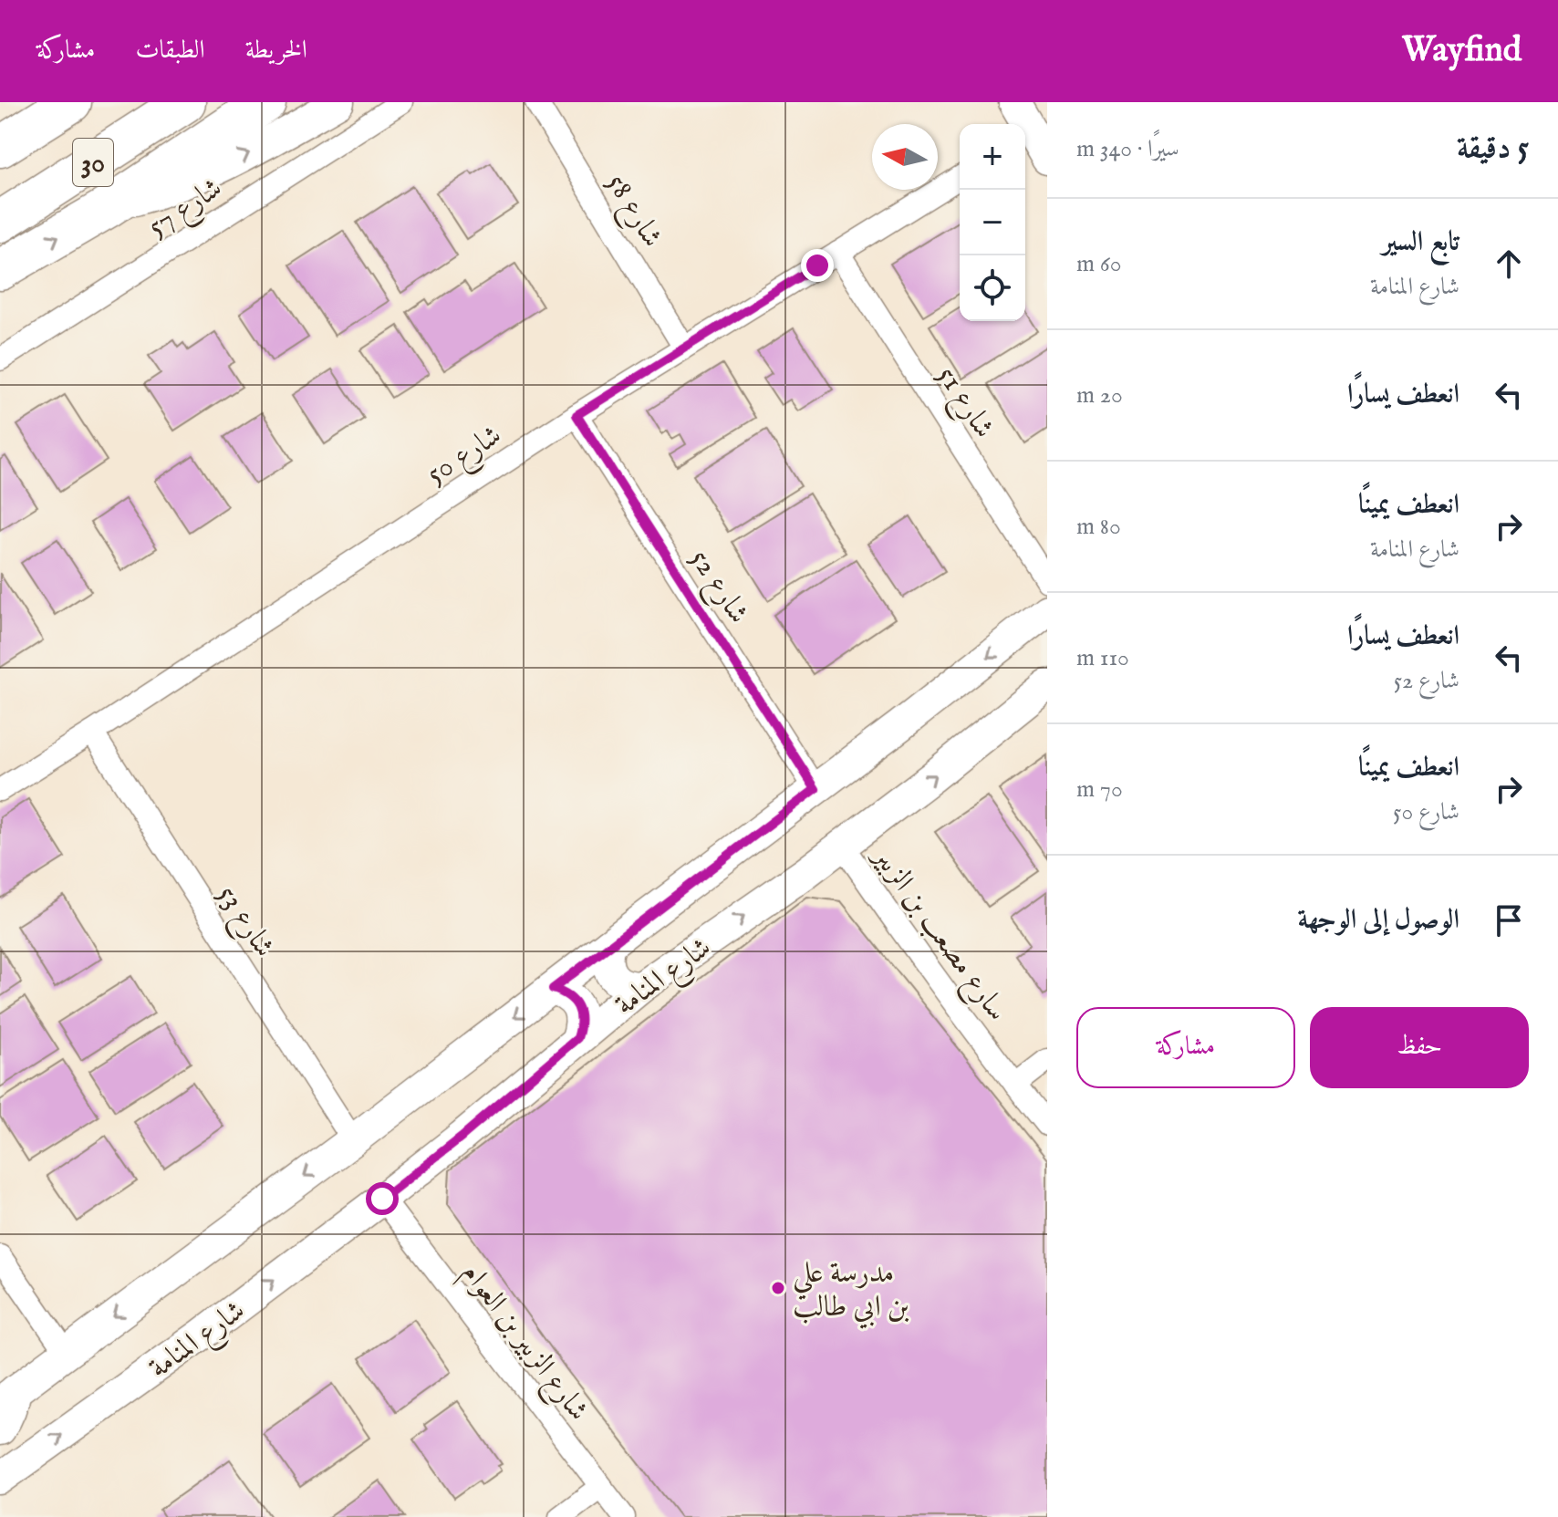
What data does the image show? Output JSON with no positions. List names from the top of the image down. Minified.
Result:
{"streets":{"highway":["30"],"street":["شارع 57","شارع 58","شارع 51","شارع 50","شارع 52","شارع 53","سارع مصعب بن الزبير","شارع المنامة","شارع الزبير بن العوام"]},"crossings":[["شارع 58","شارع 50"],["شارع 51","شارع 50"],["شارع 50","شارع 52"],["شارع 50","شارع 53"],["شارع 52","شارع المنامة"],["شارع 53","شارع المنامة"],["سارع مصعب بن الزبير","شارع المنامة"],["شارع المنامة","شارع الزبير بن العوام"]],"places":["مدرسة علي بن ابي طالب"],"north":"left","page":{"header":"Wayfind","nav":["الخريطة","الطبقات","مشاركة"],"heading":["5 دقيقة","سيرًا · 340 m"],"map_buttons":["+","−"],"list":[["تابع السير","شارع المنامة","60 m"],["انعطف يسارًا","20 m"],["انعطف يمينًا","شارع المنامة","80 m"],["انعطف يسارًا","شارع 52","110 m"],["انعطف يمينًا","شارع 50","70 m"],"الوصول إلى الوجهة"],"buttons":["حفظ","مشاركة"]}}
